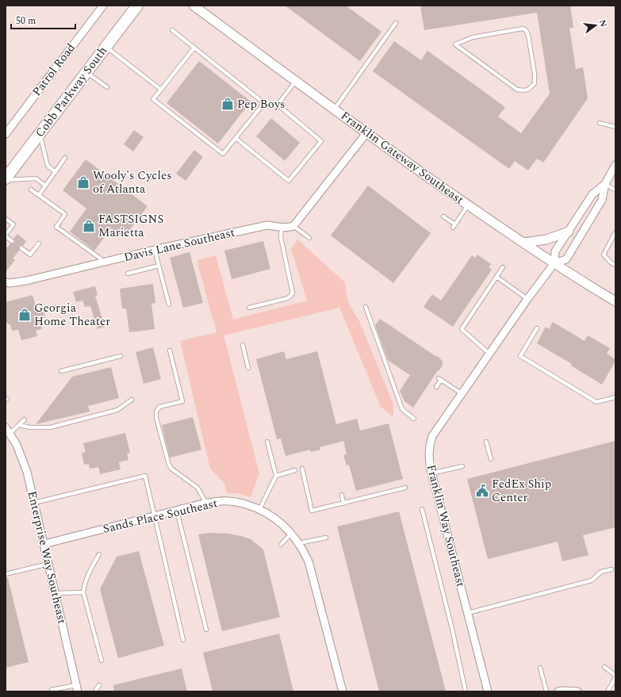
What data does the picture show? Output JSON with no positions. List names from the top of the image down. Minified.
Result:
{"streets":{"main road":["Cobb Parkway South"],"street":["Patrol Road","Franklin Gateway Southeast","Davis Lane Southeast","Sands Place Southeast","Franklin Way Southeast","Enterprise Way Southeast"]},"crossings":[["Franklin Gateway Southeast","Franklin Way Southeast"],["Sands Place Southeast","Enterprise Way Southeast"]],"places":{"shop":["Pep Boys","Wooly's Cycles of Atlanta","FASTSIGNS Marietta","Georgia Home Theater"],"public building":["FedEx Ship Center"]},"scale_bar":"50 m","north":"right"}
